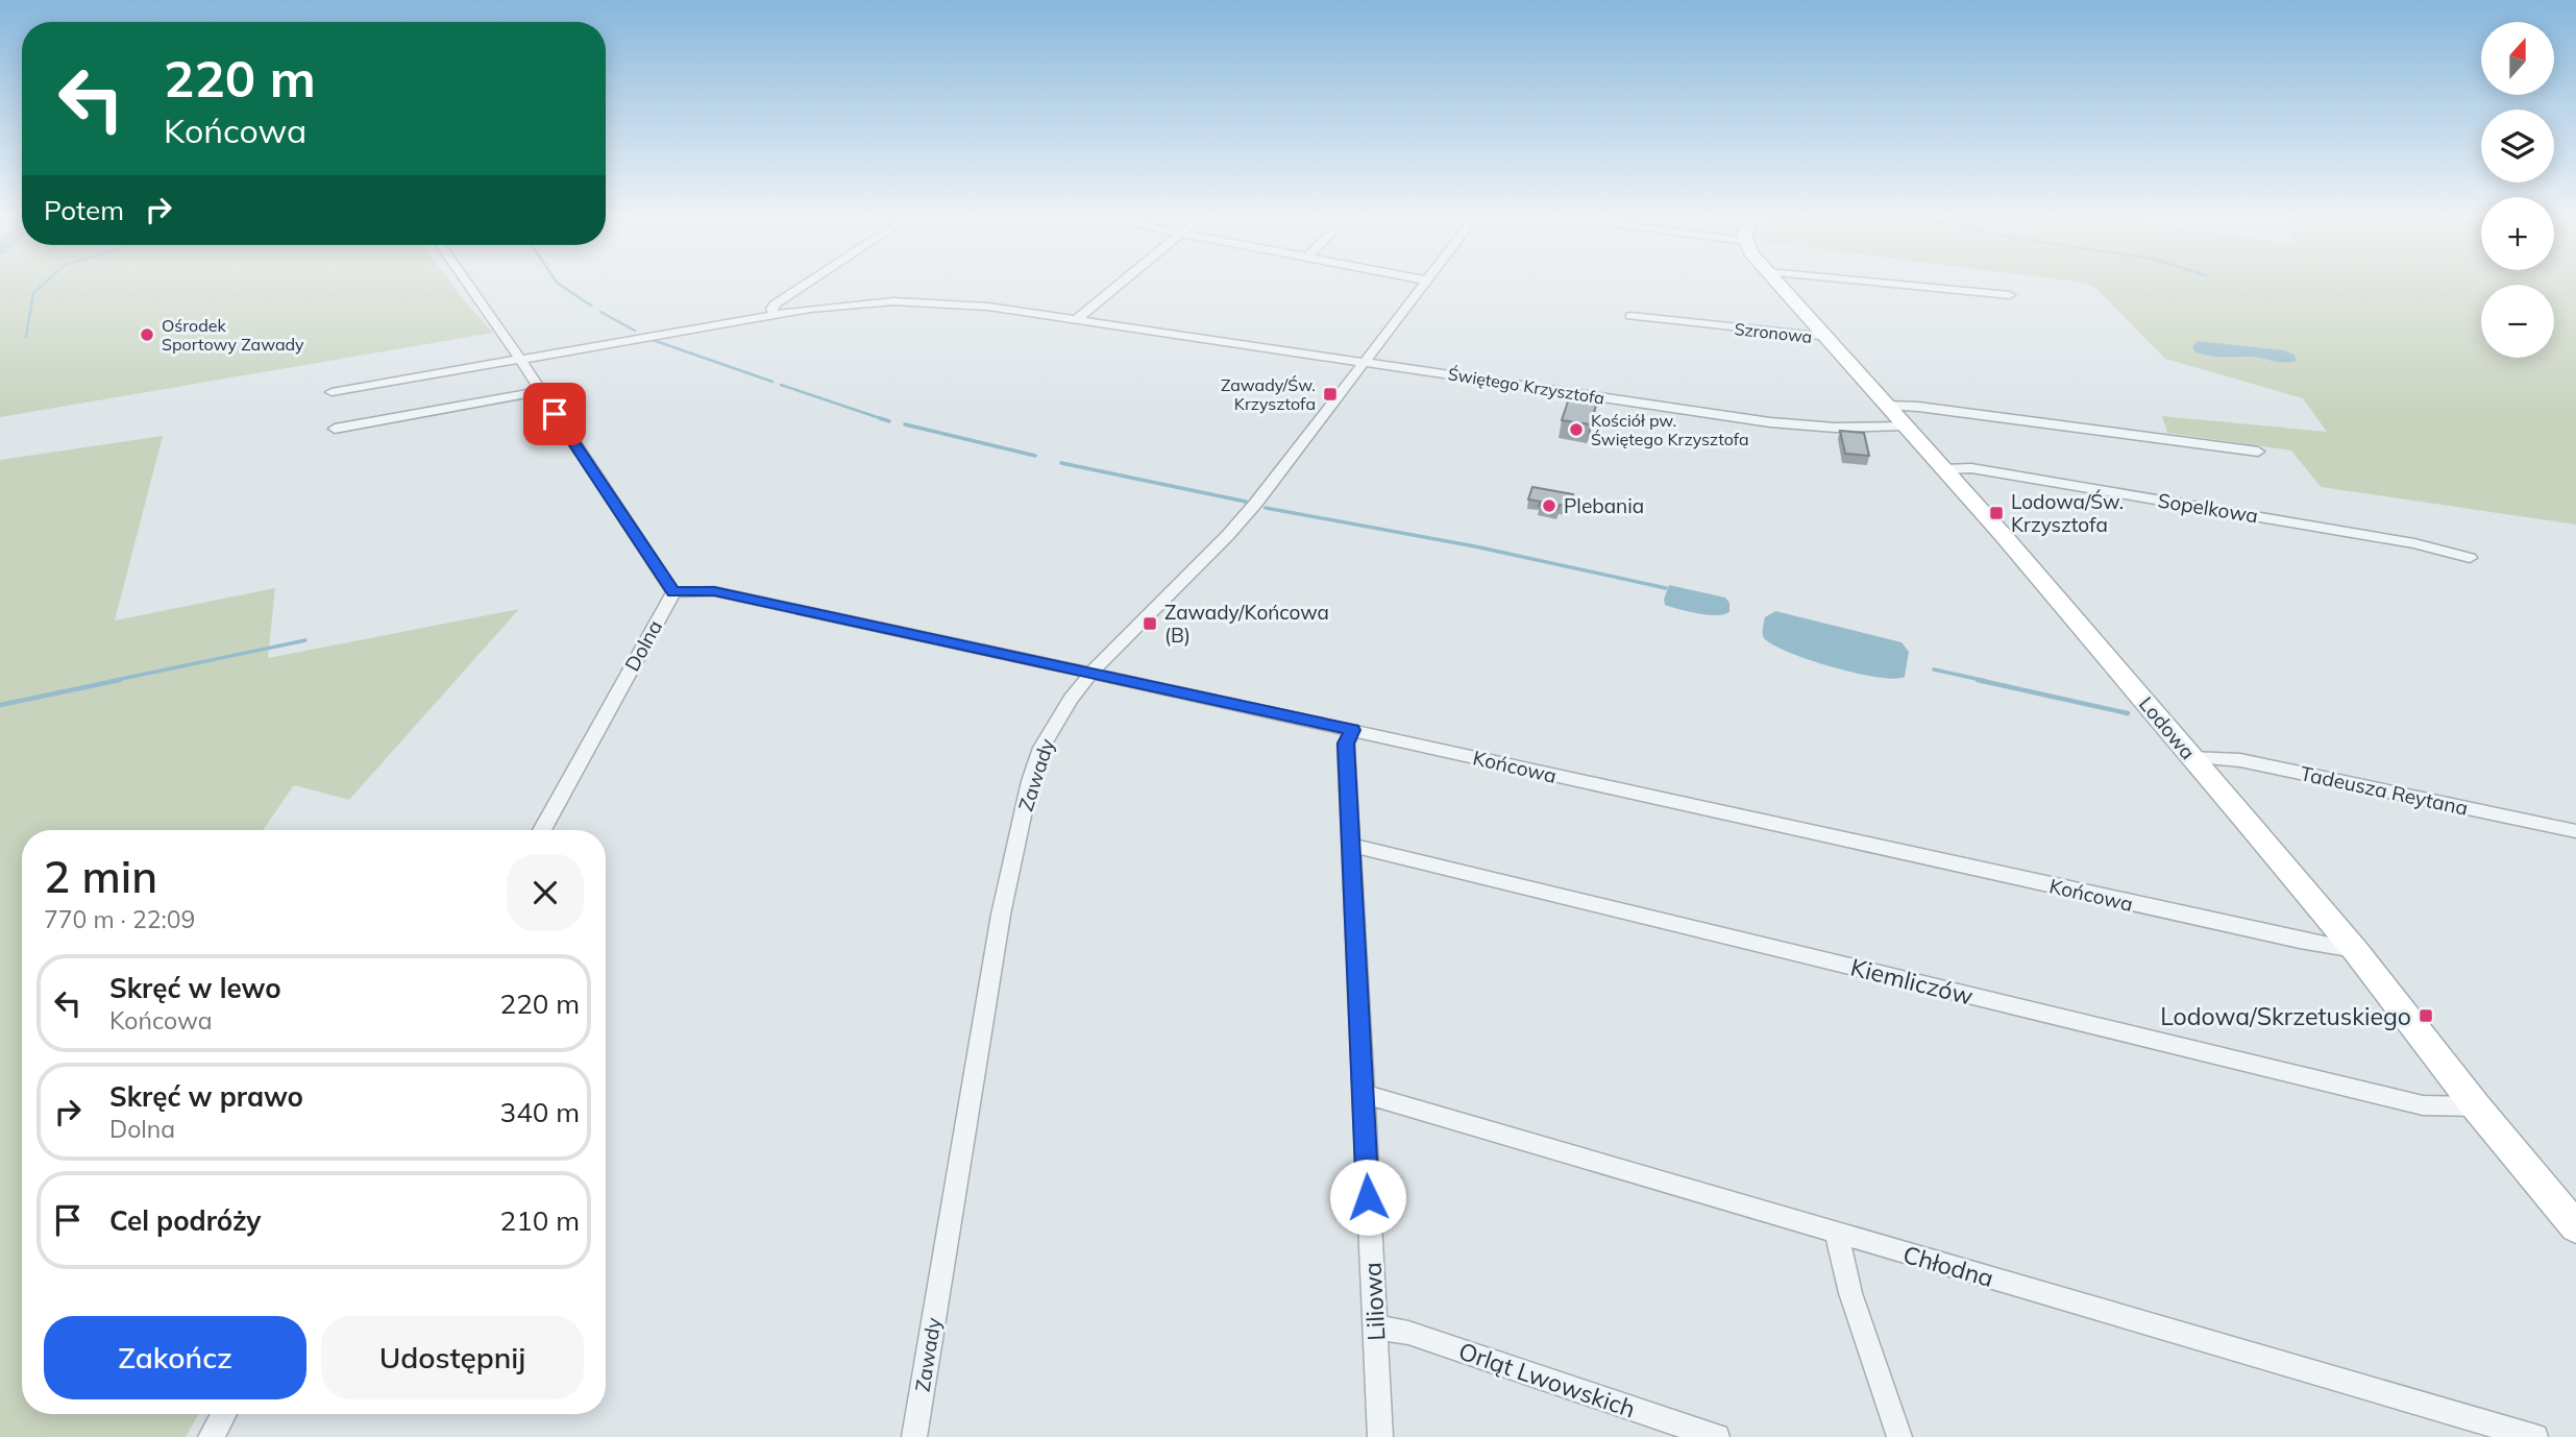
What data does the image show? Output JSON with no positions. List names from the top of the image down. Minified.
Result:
{"streets":{"street":["Szronowa","Świętego Krzysztofa","Sopelkowa","Dolna","Lodowa","Końcowa","Zawady","Tadeusza Reytana","Kiemliczów","Chłodna","Liliowa","Orląt Lwowskich"]},"crossings":[["Szronowa","Lodowa"],["Świętego Krzysztofa","Lodowa"],["Świętego Krzysztofa","Zawady"],["Sopelkowa","Lodowa"],["Dolna","Końcowa"],["Lodowa","Końcowa"],["Lodowa","Tadeusza Reytana"],["Lodowa","Kiemliczów"],["Końcowa","Zawady"],["Końcowa","Liliowa"],["Kiemliczów","Liliowa"],["Chłodna","Liliowa"],["Liliowa","Orląt Lwowskich"]],"places":{"other":["Ośrodek Sportowy Zawady","Kościół pw. Świętego Krzysztofa","Plebania"],"transit":["Zawady/Św. Krzysztofa","Lodowa/Św. Krzysztofa","Zawady/Końcowa (B)","Lodowa/Skrzetuskiego"]},"north":"top","page":{"map_buttons":["+","−"],"turn":["220 m","Końcowa"],"then":"Potem","heading":["2 min","770 m · 22:09"],"list":[{"name":"Skręć w lewo","note":"Końcowa","value":"220 m"},{"name":"Skręć w prawo","note":"Dolna","value":"340 m"},{"name":"Cel podróży","value":"210 m"}],"buttons":["Zakończ","Udostępnij"]}}
